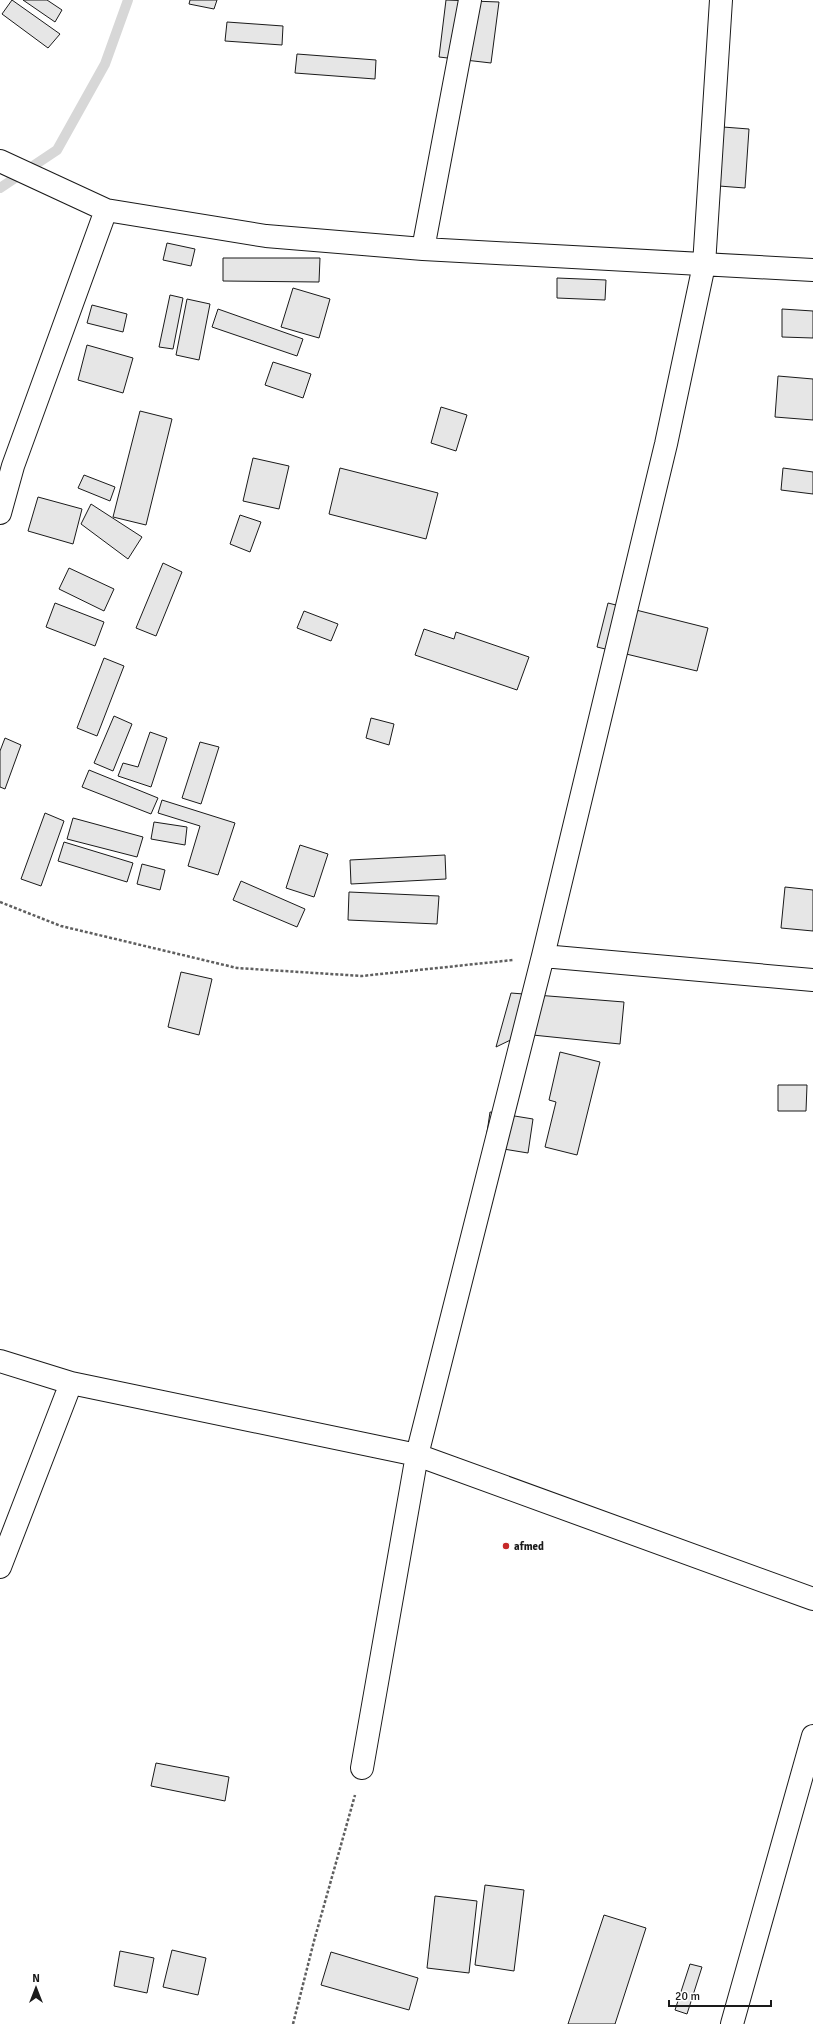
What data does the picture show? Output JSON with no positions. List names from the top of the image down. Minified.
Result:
{"places":["afmed"],"scale_bar":"20 m","north":"top"}
